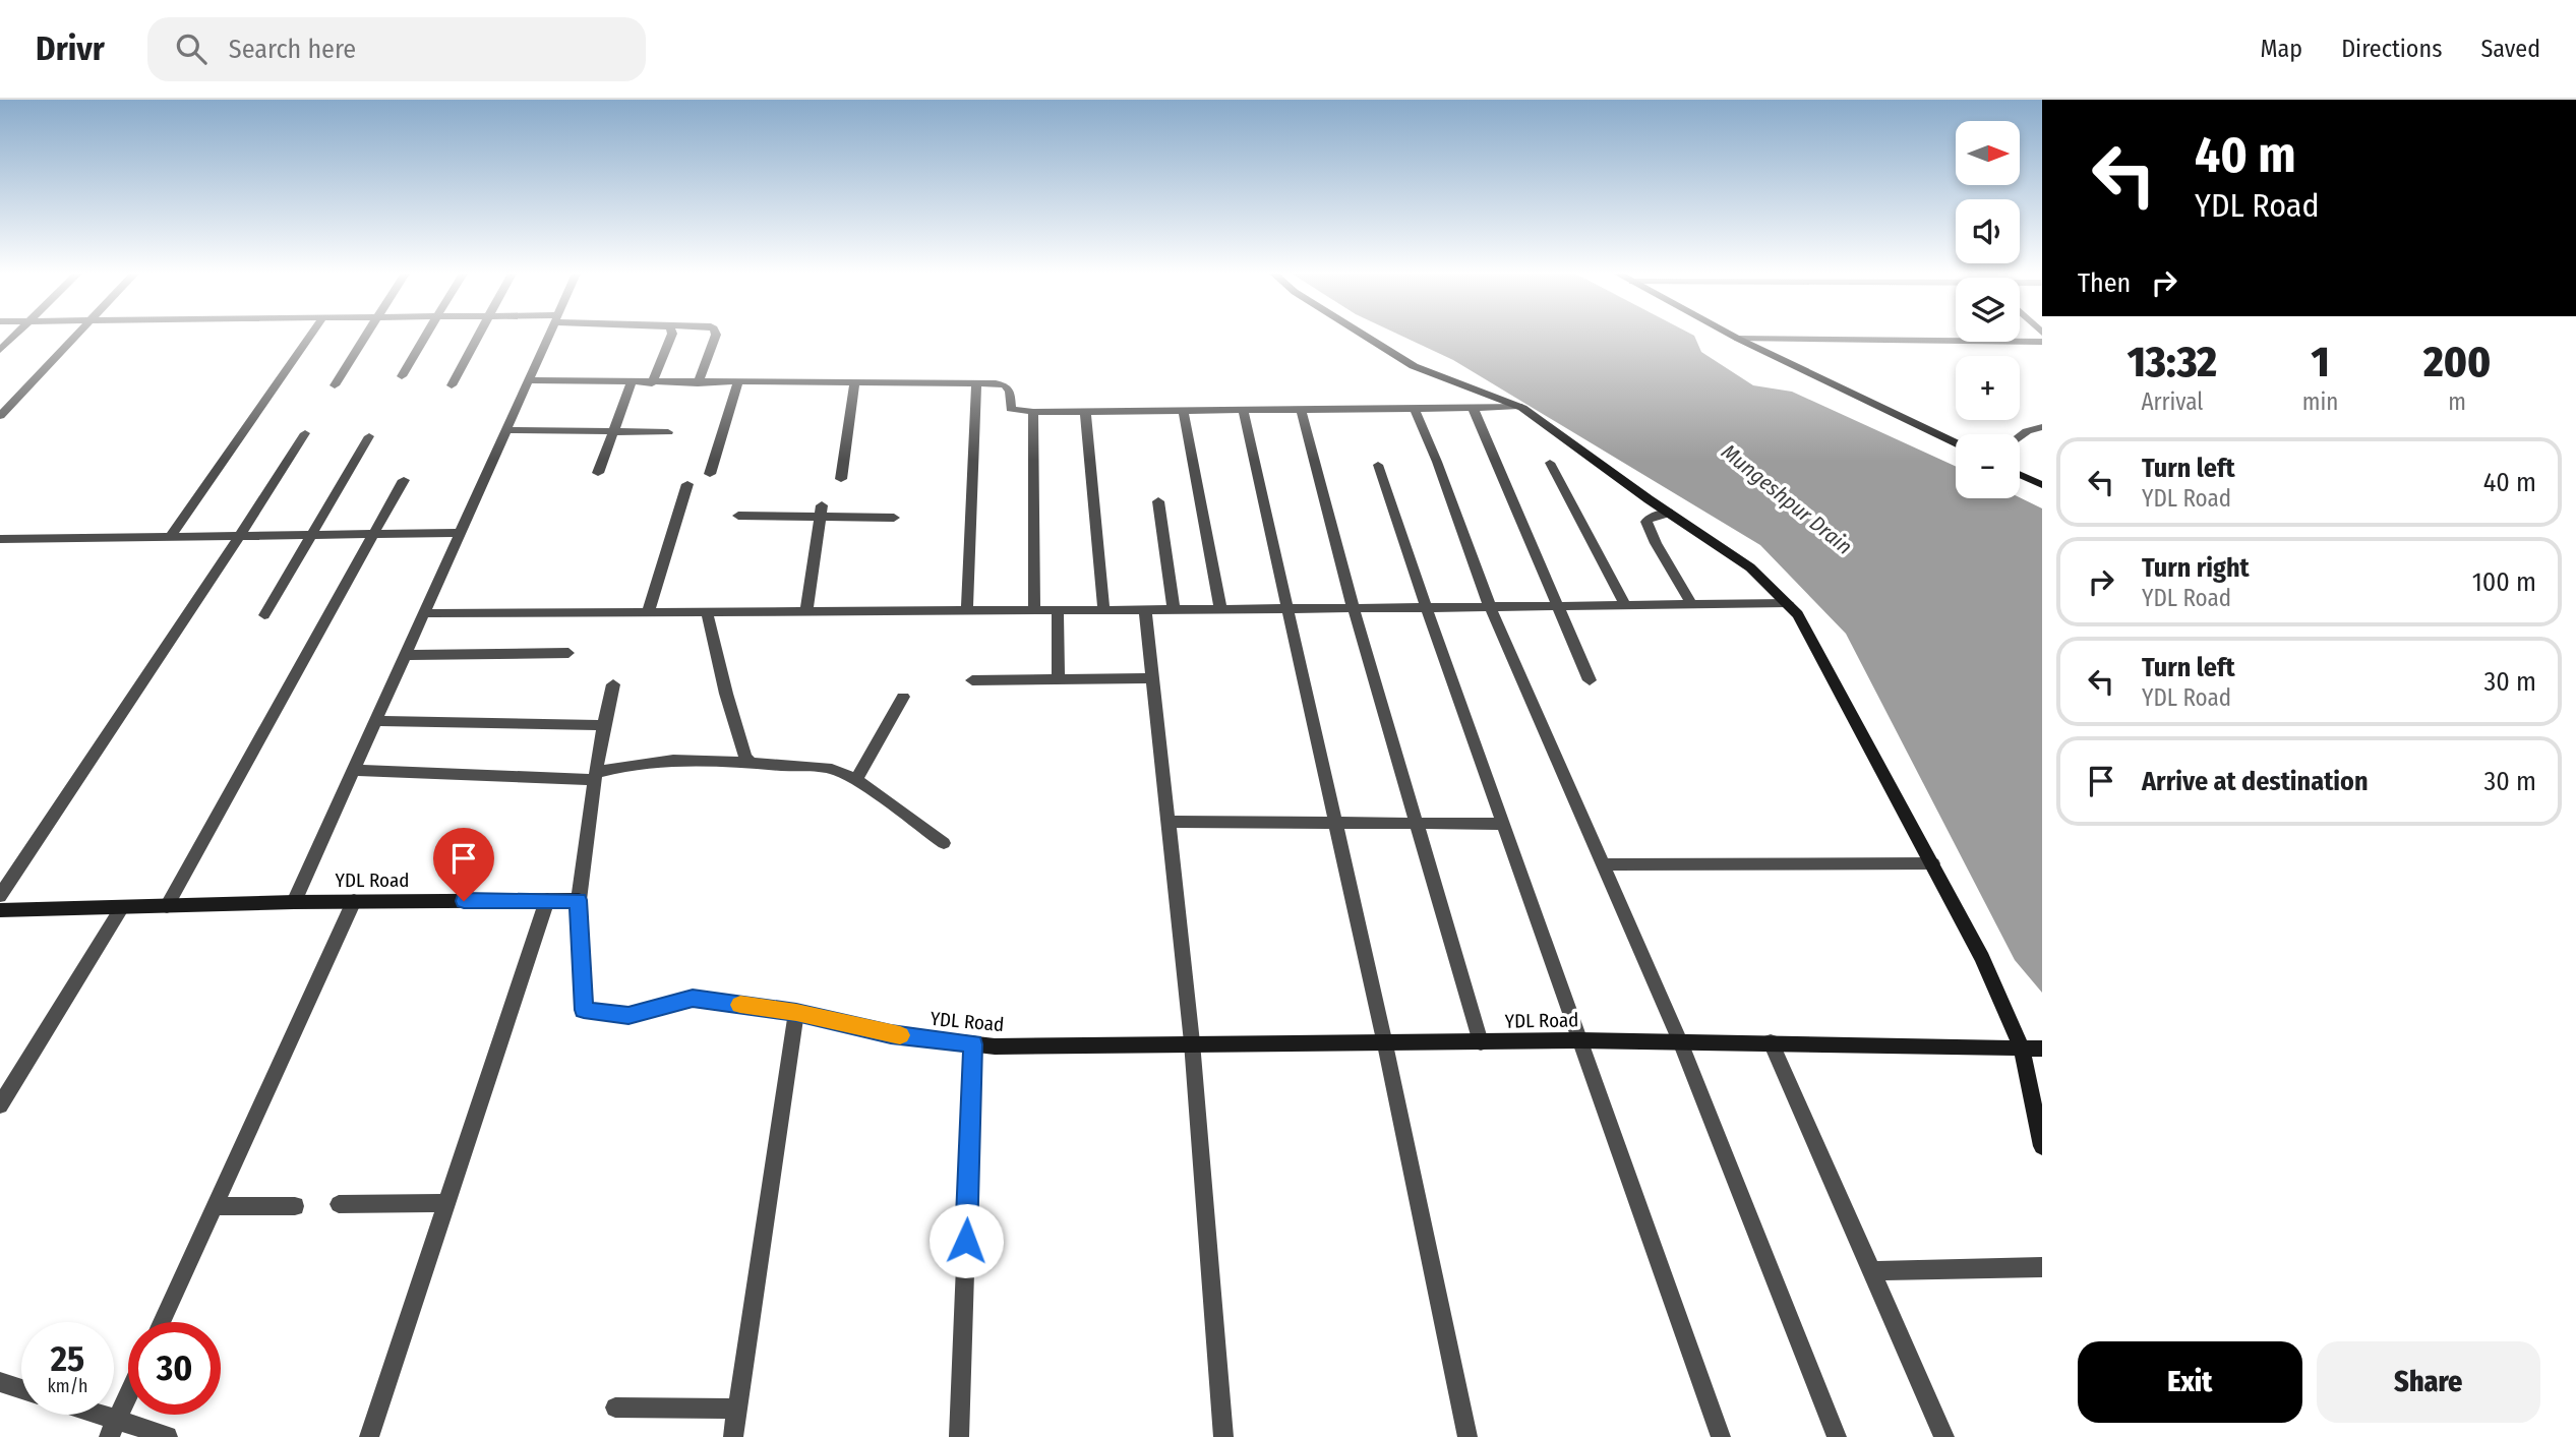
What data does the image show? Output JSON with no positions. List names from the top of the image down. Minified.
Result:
{"streets":{"street":["YDL Road"]},"water":["Mungeshpur Drain"],"north":"right","page":{"header":"Drivr","search":"Search here","nav":["Map","Directions","Saved"],"turn":["40 m","YDL Road"],"map_buttons":["+","−"],"then":"Then","eta":["13:32","Arrival","1","min","200","m"],"list":[{"name":"Turn left","note":"YDL Road","value":"40 m"},{"name":"Turn right","note":"YDL Road","value":"100 m"},{"name":"Turn left","note":"YDL Road","value":"30 m"},{"name":"Arrive at destination","value":"30 m"}],"speed":"25 km/h","limit":"30","buttons":["Exit","Share"]}}
